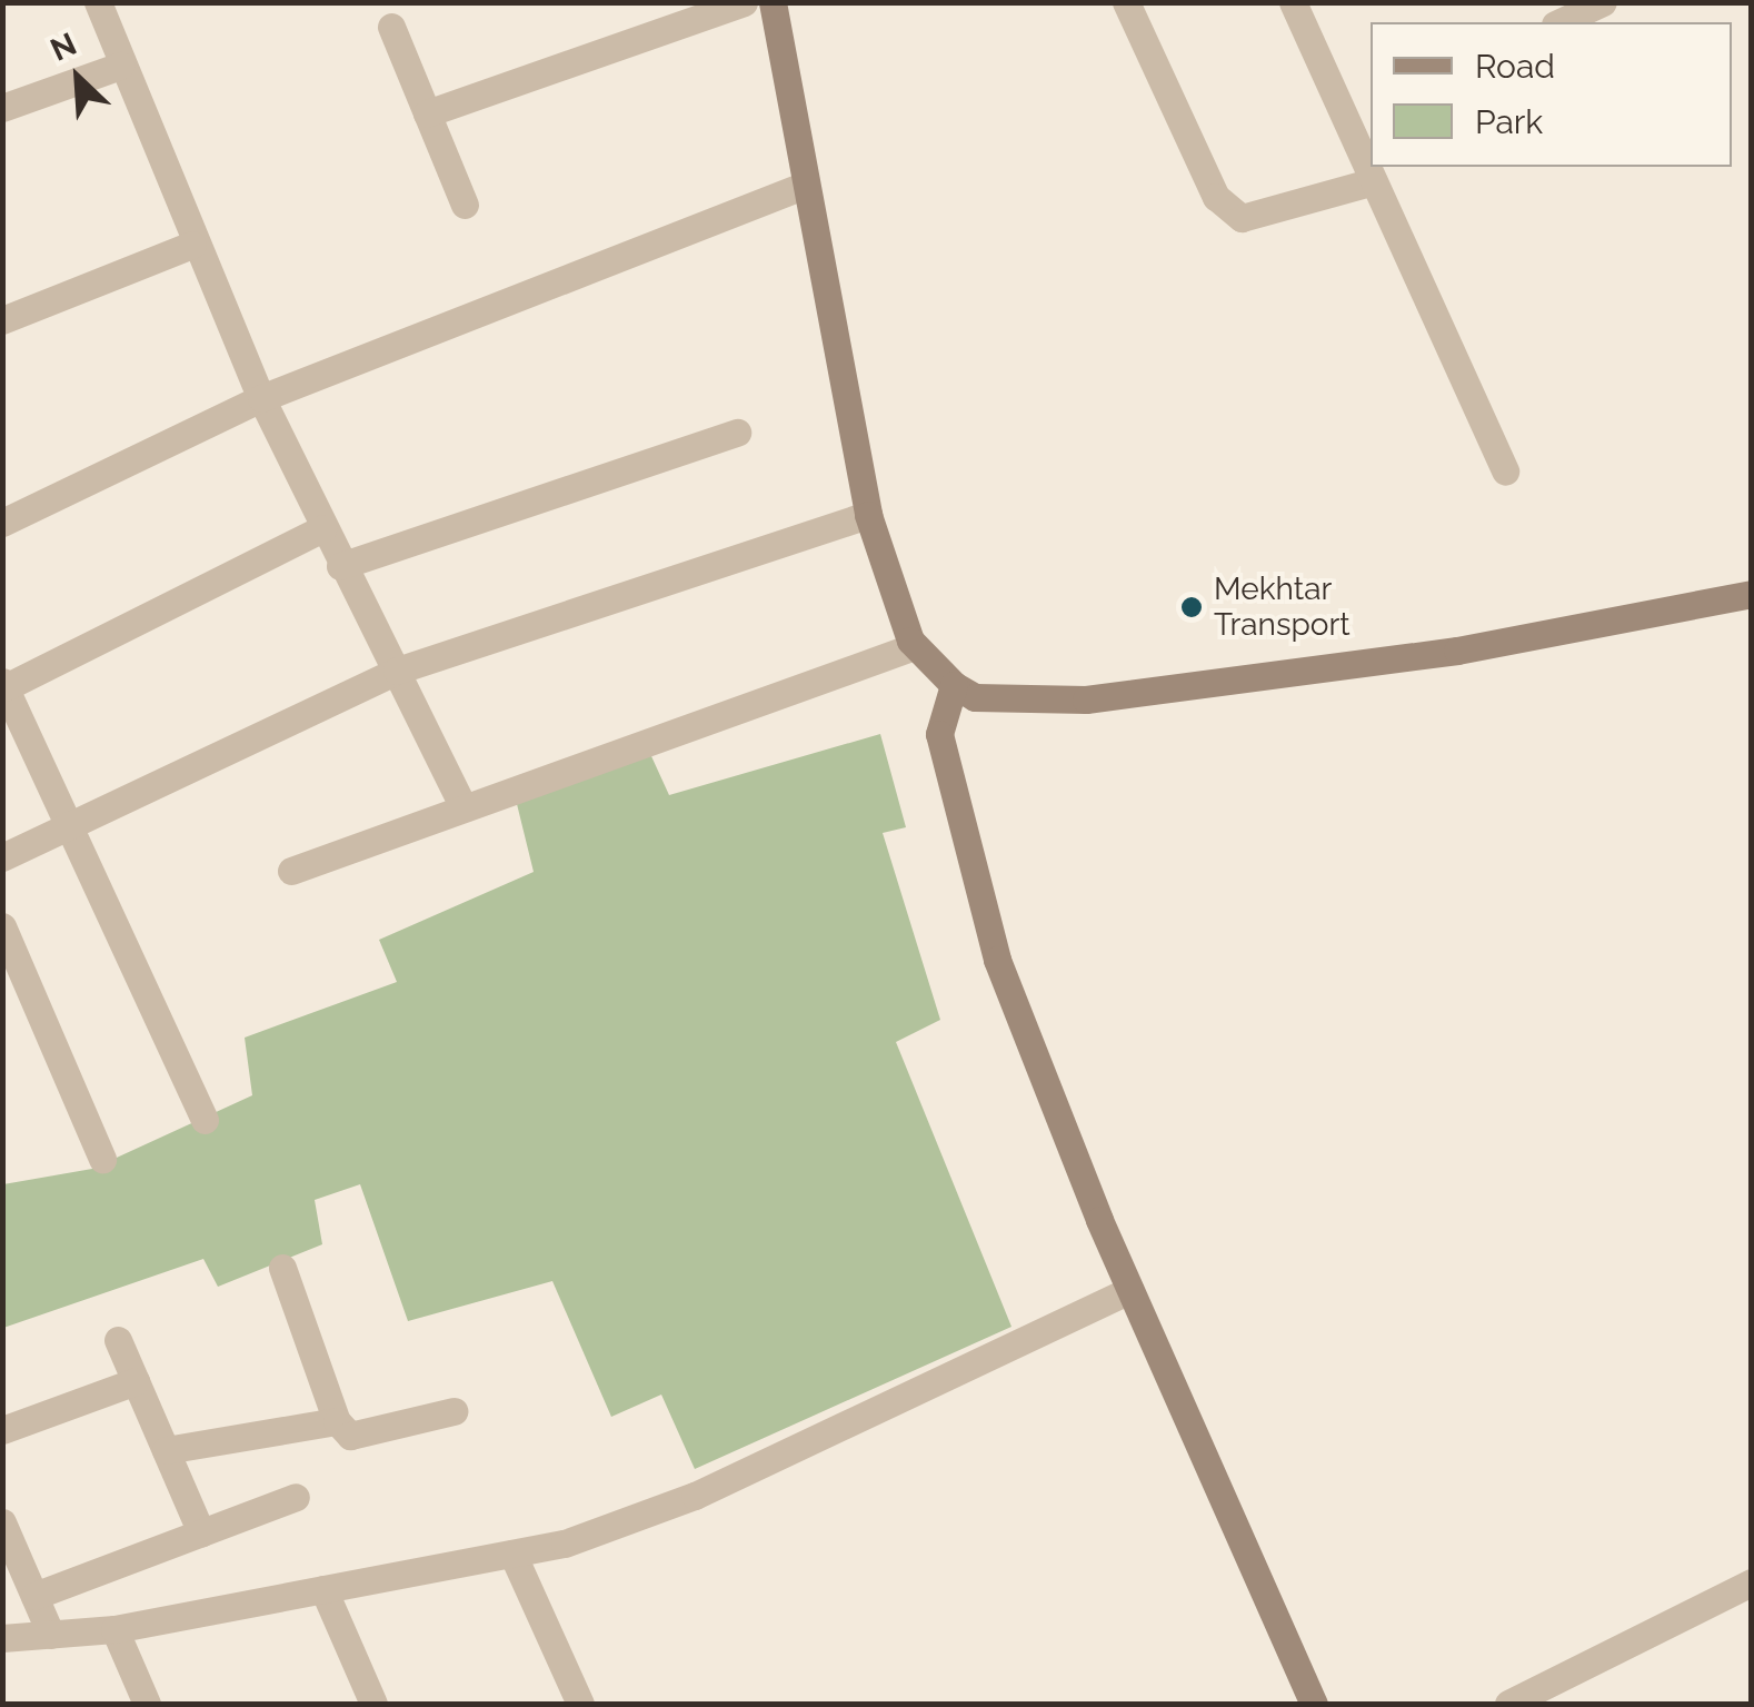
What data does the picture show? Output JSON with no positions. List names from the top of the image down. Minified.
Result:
{"places":["Mekhtar Transport"],"legend":["Road","Park"],"north":"top left"}
